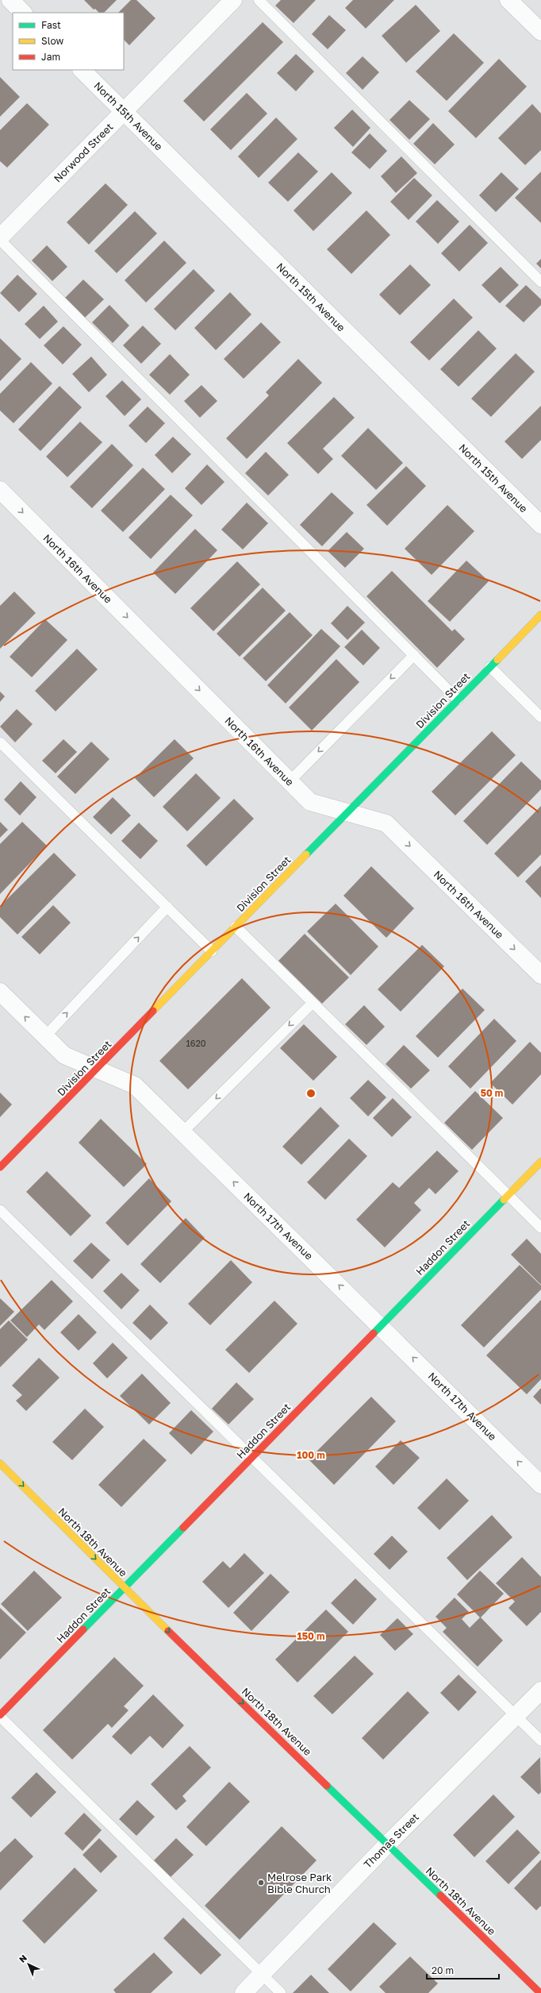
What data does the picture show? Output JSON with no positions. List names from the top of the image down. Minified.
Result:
{"streets":{"street":["North 15th Avenue","Norwood Street","North 16th Avenue","Division Street","North 17th Avenue","Haddon Street","North 18th Avenue","Thomas Street"]},"crossings":[["North 15th Avenue","Norwood Street"],["North 16th Avenue","Division Street"],["Division Street","North 17th Avenue"],["North 17th Avenue","Haddon Street"],["Haddon Street","North 18th Avenue"],["North 18th Avenue","Thomas Street"]],"one_way":["North 16th Avenue","North 17th Avenue","North 18th Avenue"],"places":["Melrose Park Bible Church"],"house_numbers":["1620"],"legend":["Fast","Slow","Jam"],"scale_bar":"20 m","north":"top left","rings":["50 m","100 m","150 m"]}
